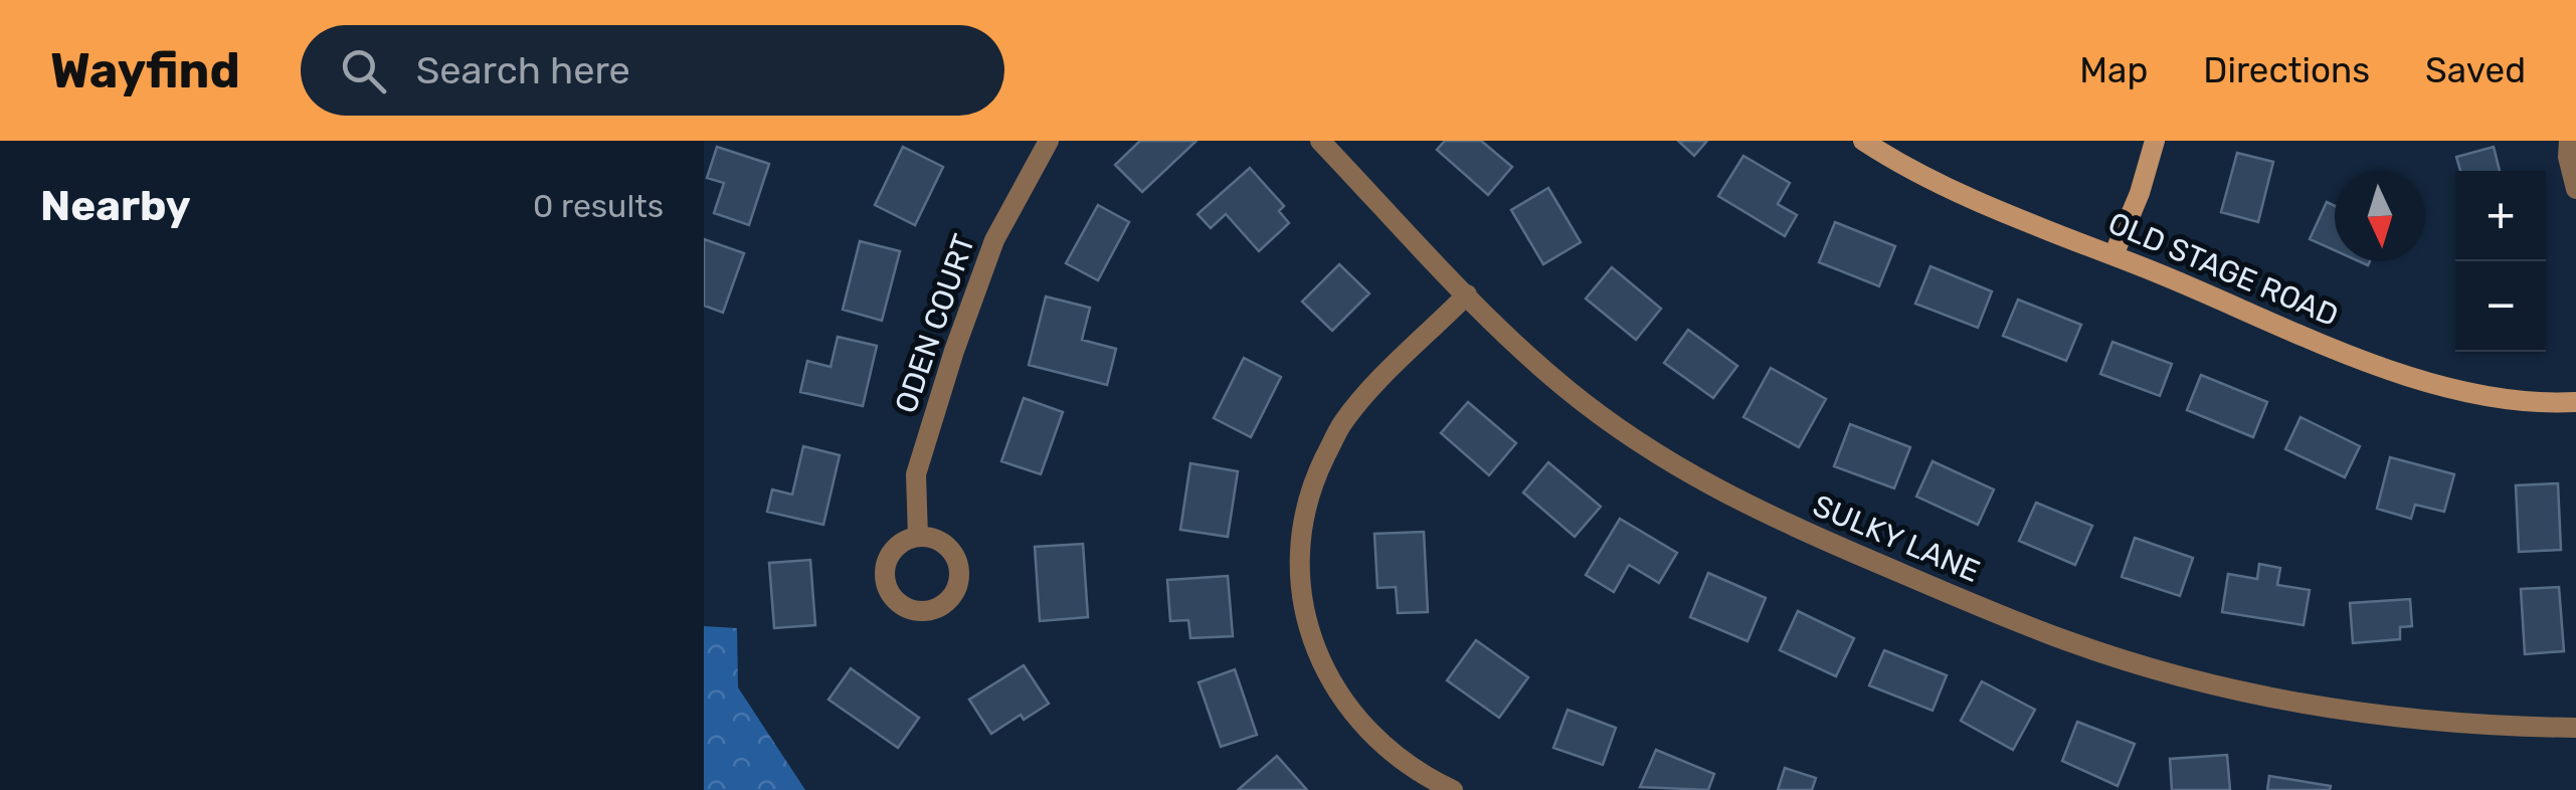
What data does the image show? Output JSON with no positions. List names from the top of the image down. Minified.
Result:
{"streets":{"street":["OLD STAGE ROAD","ODEN COURT","SULKY LANE"]},"north":"bottom","page":{"header":"Wayfind","search":"Search here","nav":["Map","Directions","Saved"],"heading":["Nearby","0 results"],"map_buttons":["+","−"]}}
